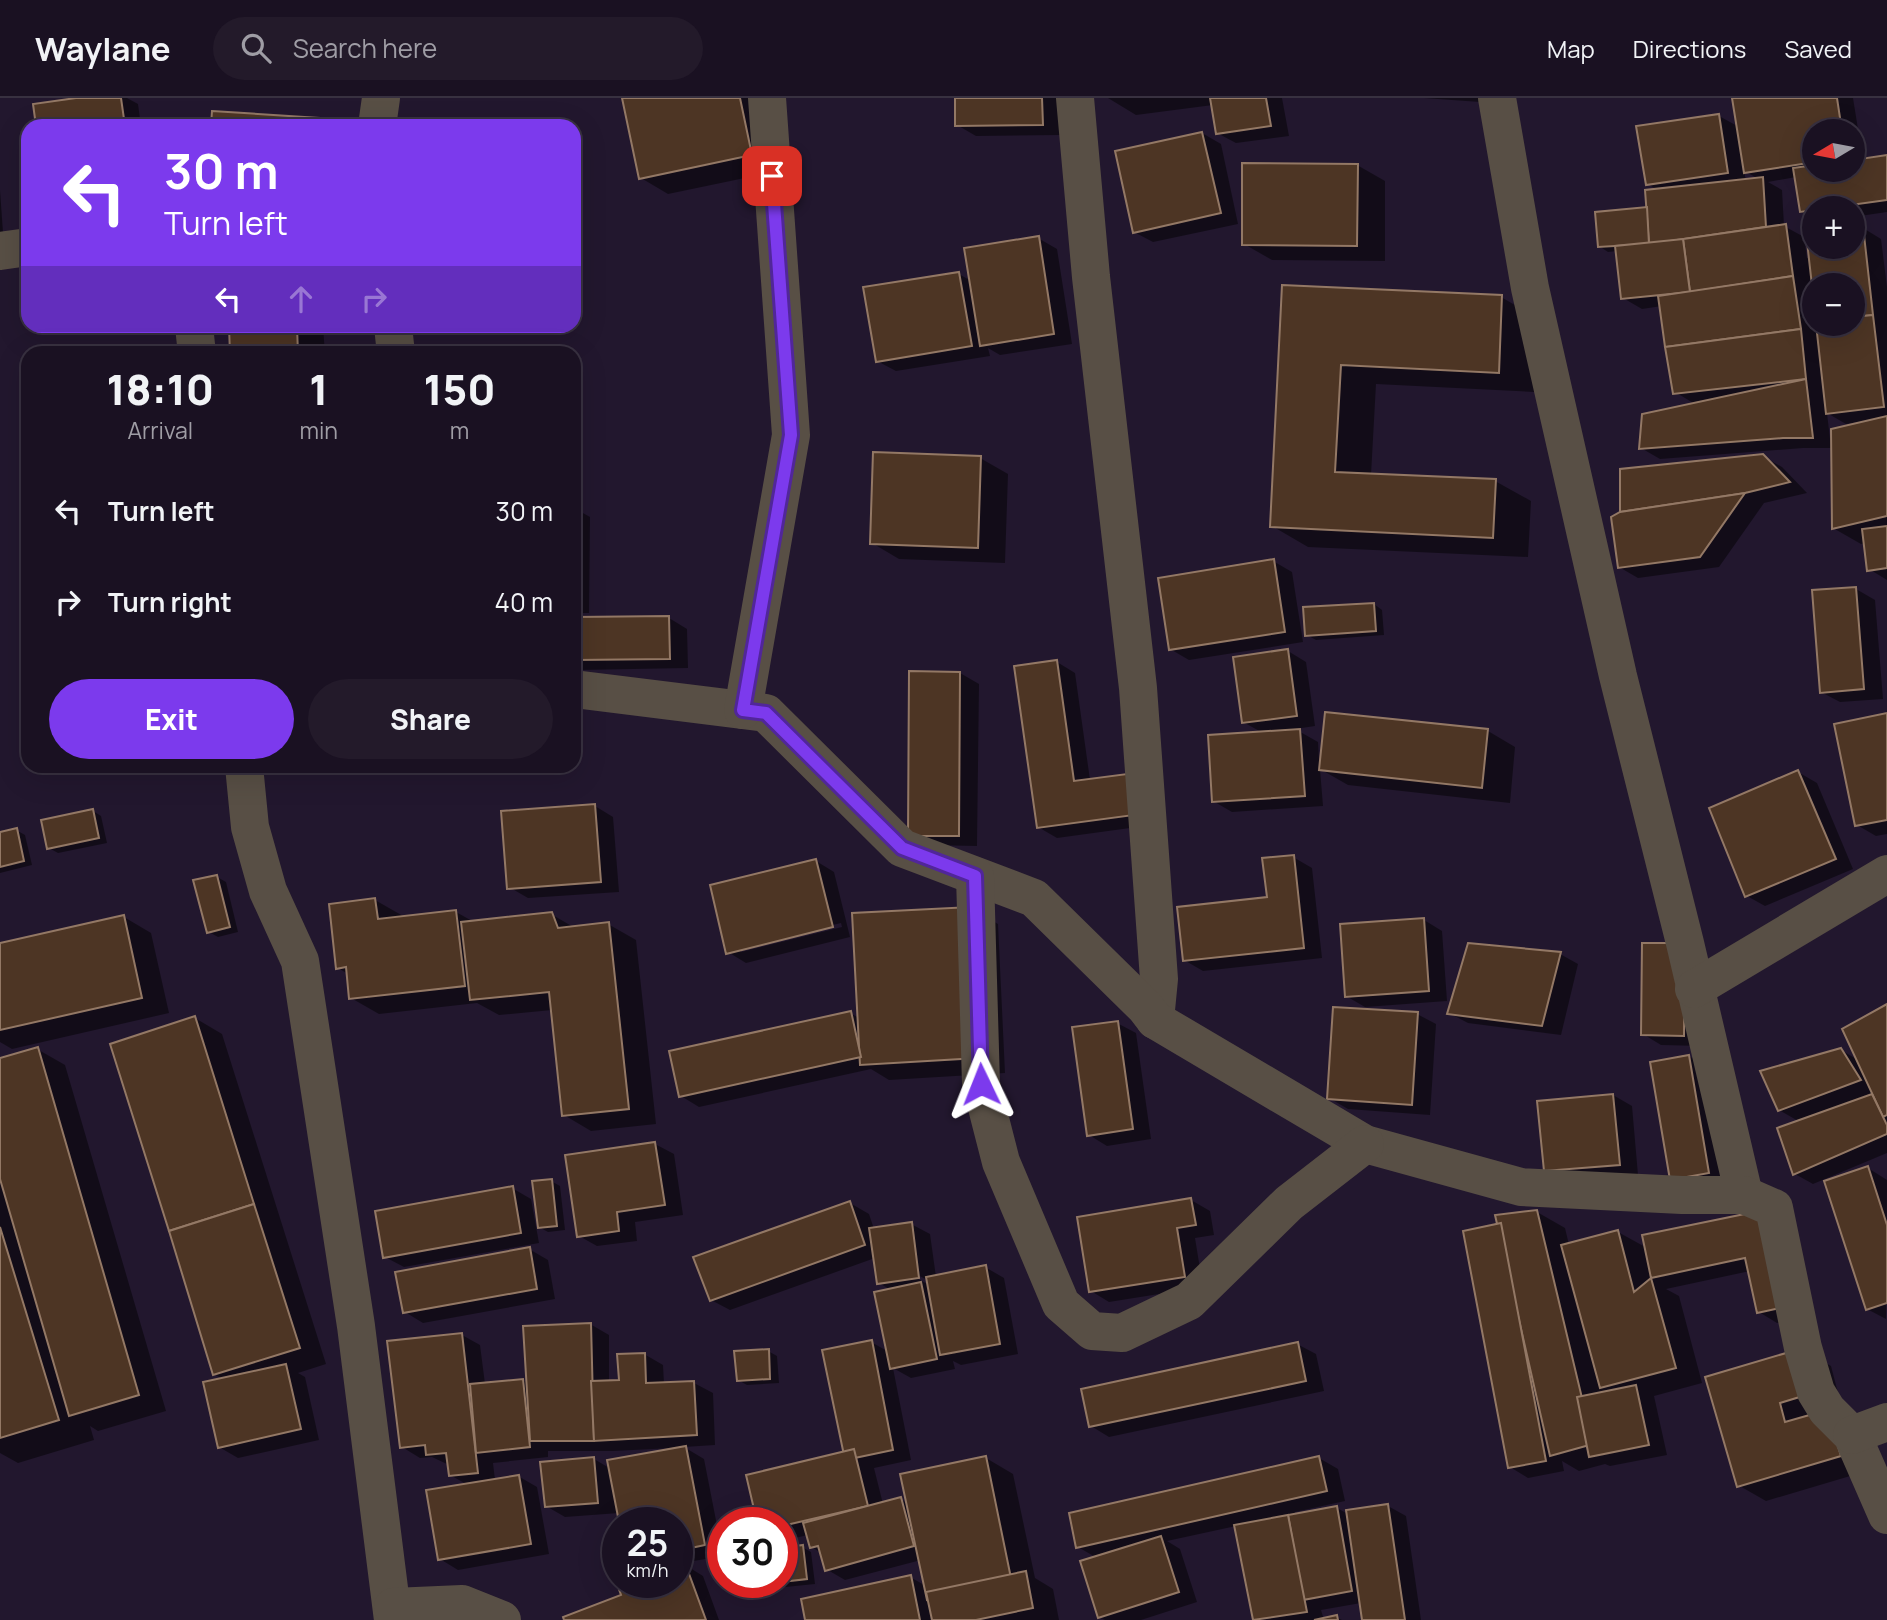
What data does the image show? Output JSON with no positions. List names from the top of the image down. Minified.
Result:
{"north":"left","page":{"header":"Waylane","search":"Search here","nav":["Map","Directions","Saved"],"map_buttons":["+","−"],"turn":["30 m","Turn left"],"eta":["18:10","Arrival","1","min","150","m"],"list":[{"name":"Turn left","value":"30 m"},{"name":"Turn right","value":"40 m"}],"buttons":["Exit","Share"],"speed":"25 km/h","limit":"30"}}
